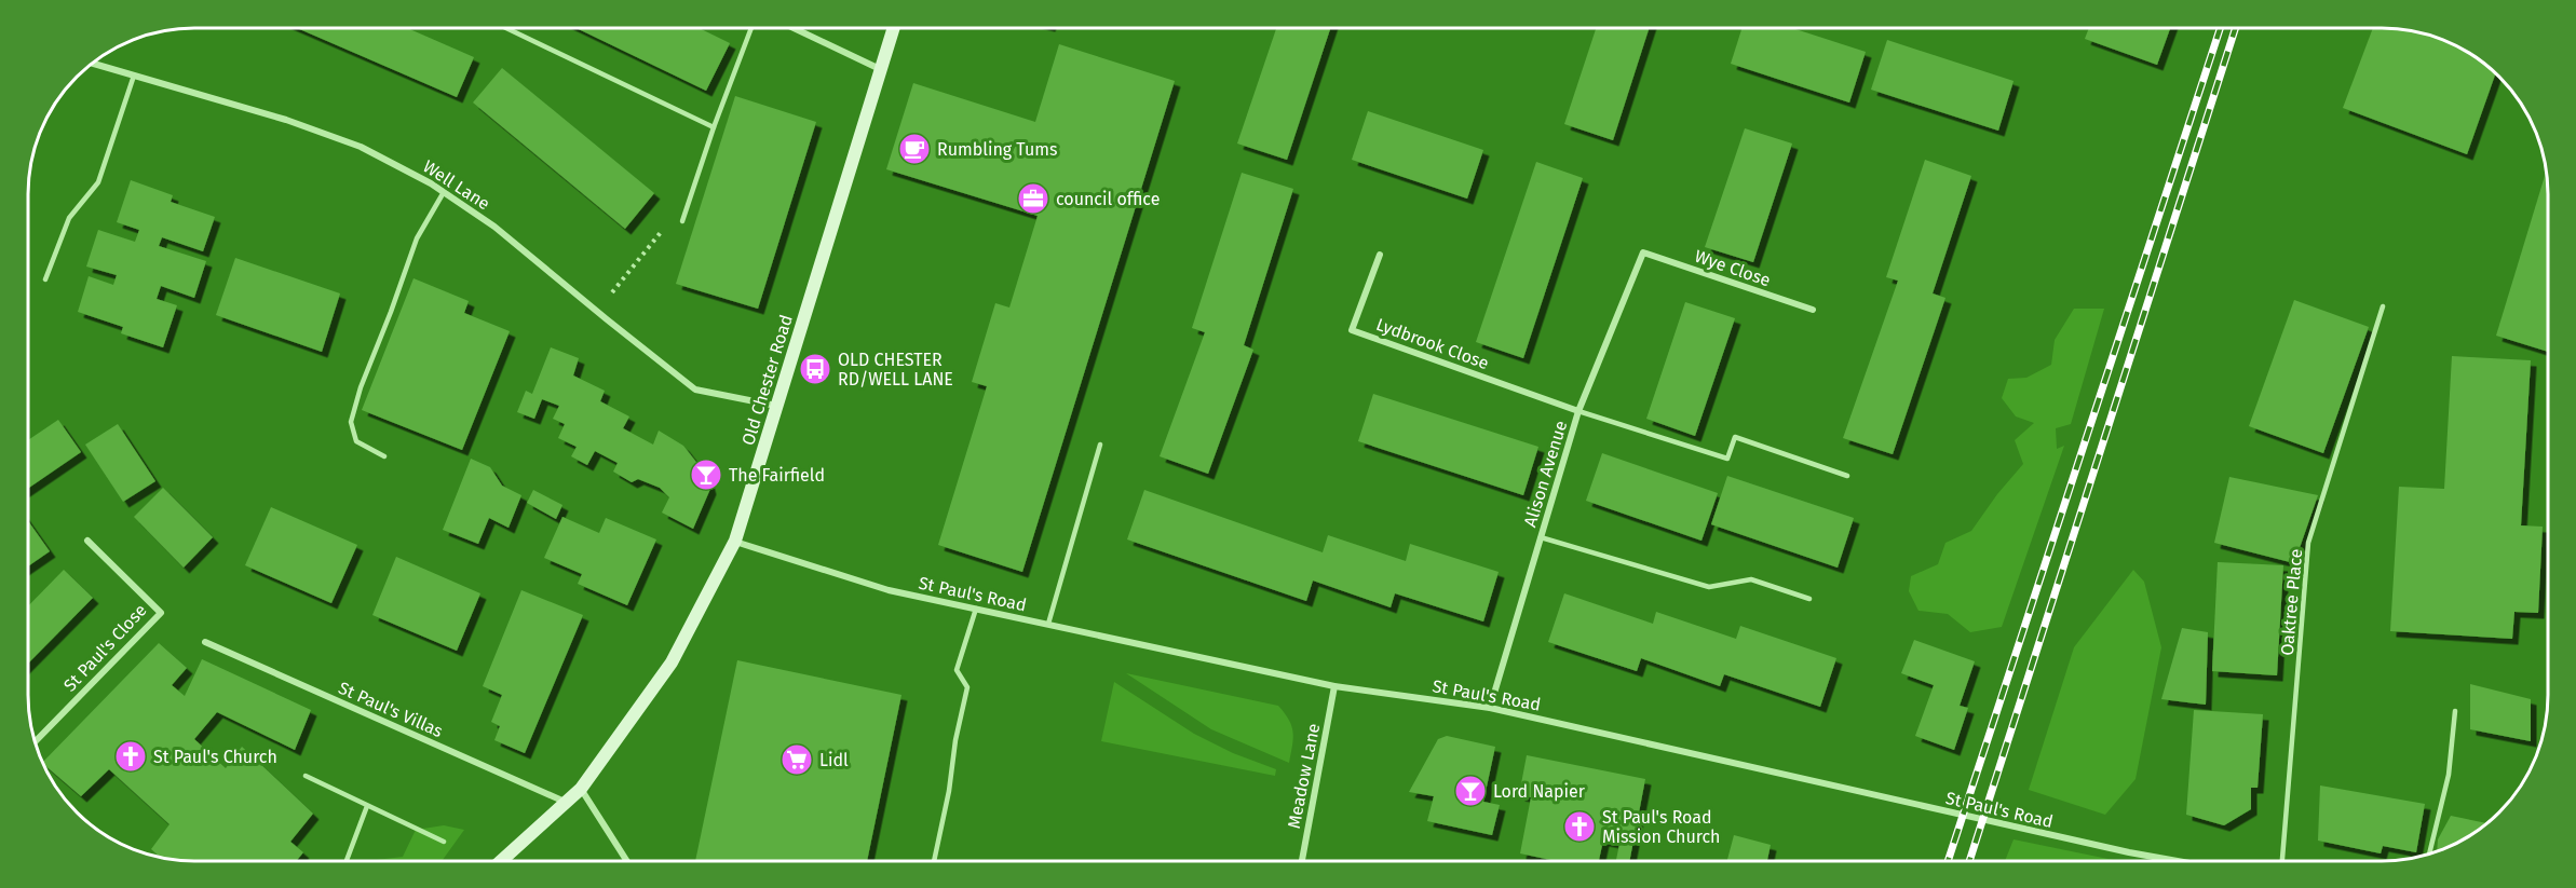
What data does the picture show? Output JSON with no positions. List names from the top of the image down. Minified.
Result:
{"streets":{"main road":["Old Chester Road"],"street":["Well Lane","Wye Close","Lydbrook Close","Alison Avenue","St Paul's Road","St Paul's Close","St Paul's Villas","Meadow Lane"],"lane":["Oaktree Place"]},"crossings":[["Well Lane","Old Chester Road"],["Wye Close","Alison Avenue"],["Lydbrook Close","Alison Avenue"],["Old Chester Road","St Paul's Road"],["Old Chester Road","St Paul's Villas"],["Alison Avenue","St Paul's Road"],["St Paul's Road","Meadow Lane"]],"places":{"cafe":["Rumbling Tums"],"office":["council office"],"bus stop":["OLD CHESTER RD/WELL LANE"],"bar":["The Fairfield","Lord Napier"],"church":["St Paul's Church","St Paul's Road Mission Church"],"supermarket":["Lidl"]}}
